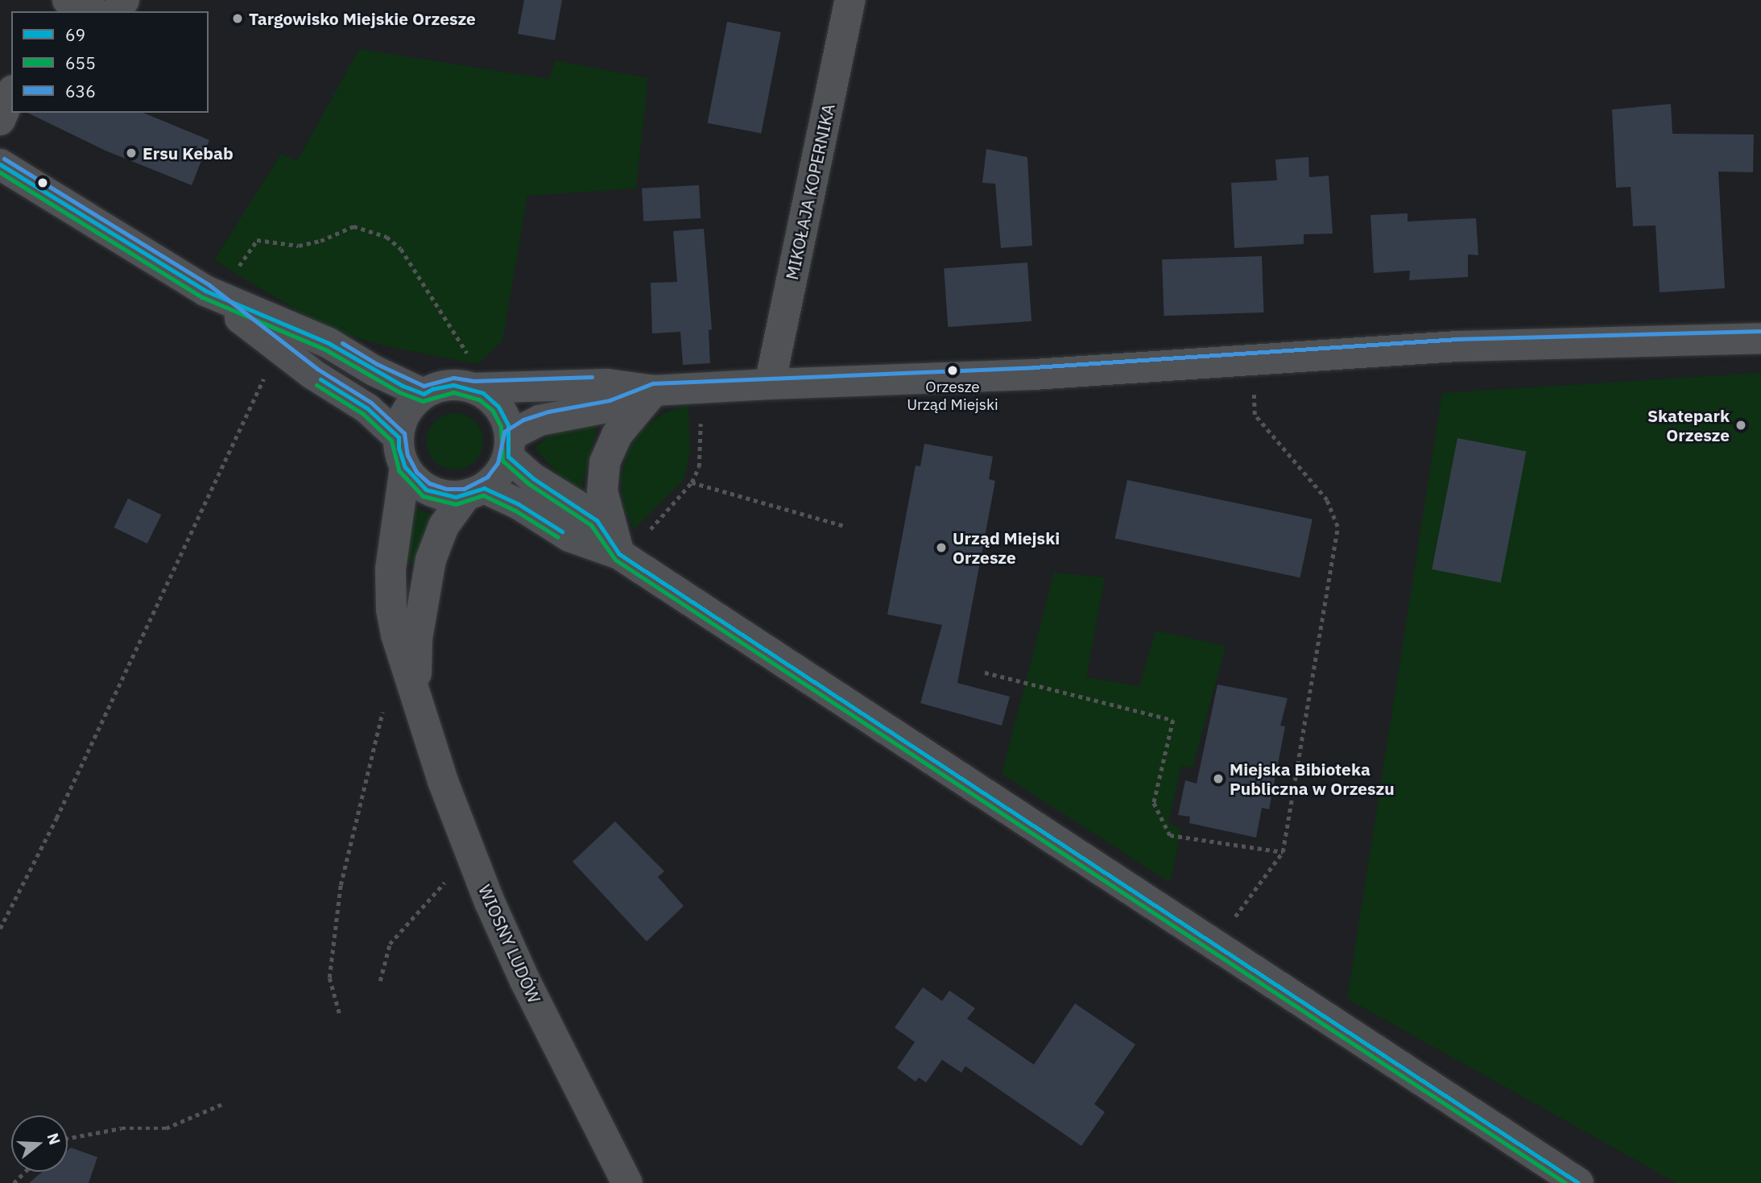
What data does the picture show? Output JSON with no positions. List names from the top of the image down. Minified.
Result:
{"streets":{"street":["MIKOŁAJA KOPERNIKA","WIOSNY LUDÓW"]},"places":["Targowisko Miejskie Orzesze","Ersu Kebab","Orzesze Urząd Miejski","Skatepark Orzesze","Urząd Miejski Orzesze","Miejska Bibioteka Publiczna w Orzeszu"],"lines":["transit line 636","transit line 69","transit line 655"],"legend":["69","655","636"],"north":"right"}
